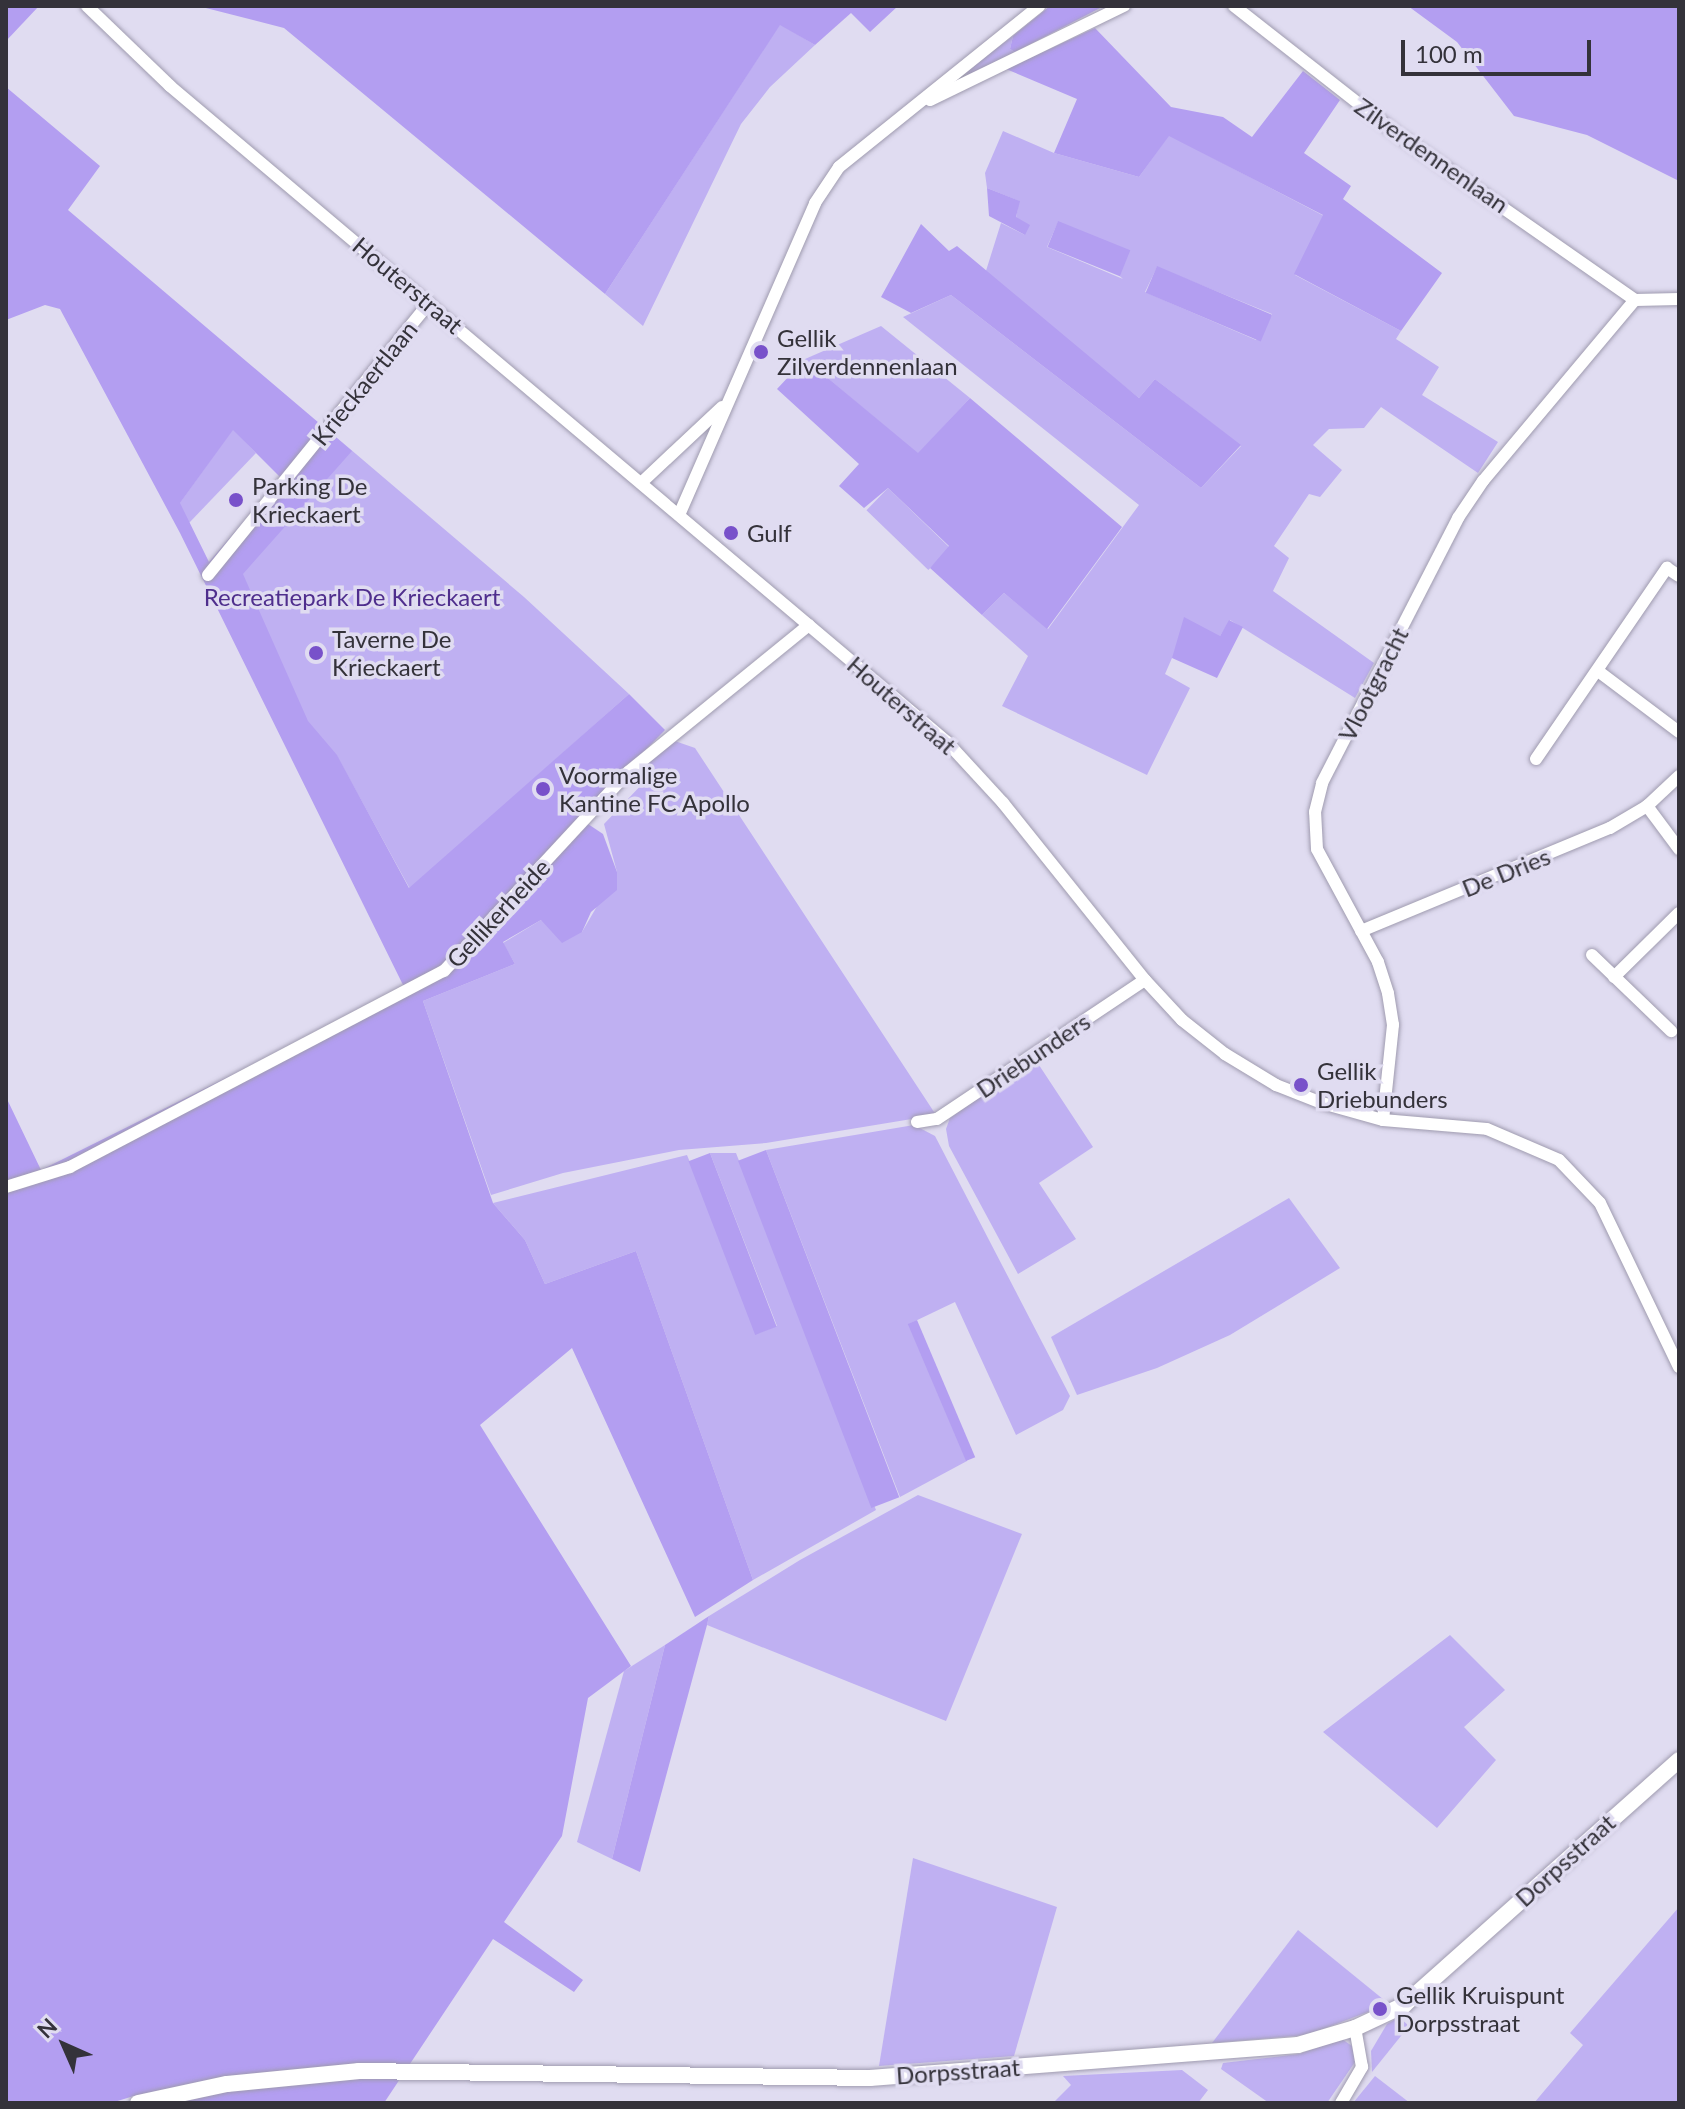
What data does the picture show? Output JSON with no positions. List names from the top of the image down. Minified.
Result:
{"streets":{"street":["Zilverdennenlaan","Houterstraat","Krieckaertlaan","Vlootgracht","De Dries","Gellikerheide","Driebunders","Dorpsstraat"]},"crossings":[["Zilverdennenlaan","Vlootgracht"],["Houterstraat","Krieckaertlaan"],["Houterstraat","Vlootgracht"],["Houterstraat","Gellikerheide"],["Houterstraat","Driebunders"],["Vlootgracht","De Dries"]],"parks":["Recreatiepark De Krieckaert"],"places":["Gellik Zilverdennenlaan","Parking De Krieckaert","Gulf","Taverne De Krieckaert","Voormalige Kantine FC Apollo","Gellik Driebunders","Gellik Kruispunt Dorpsstraat"],"scale_bar":"100 m","north":"top left"}
